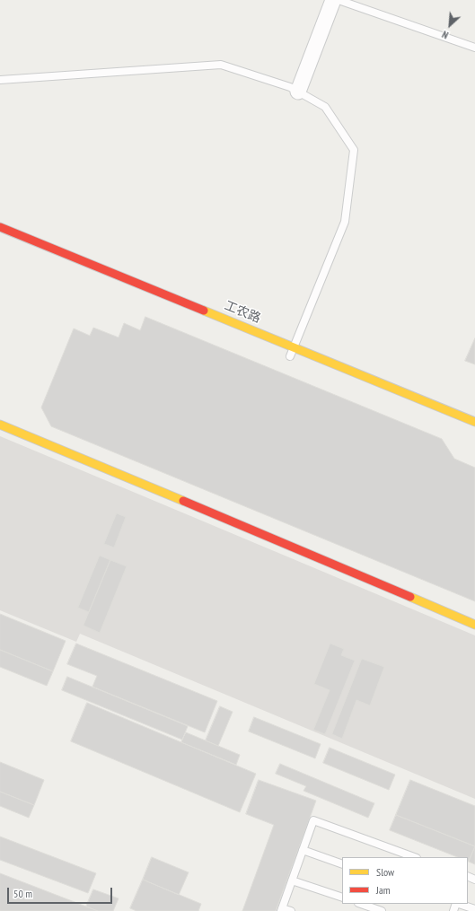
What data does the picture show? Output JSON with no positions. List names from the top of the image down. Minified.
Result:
{"streets":{"street":["工农路"]},"legend":["Slow","Jam"],"scale_bar":"50 m","north":"bottom left"}
